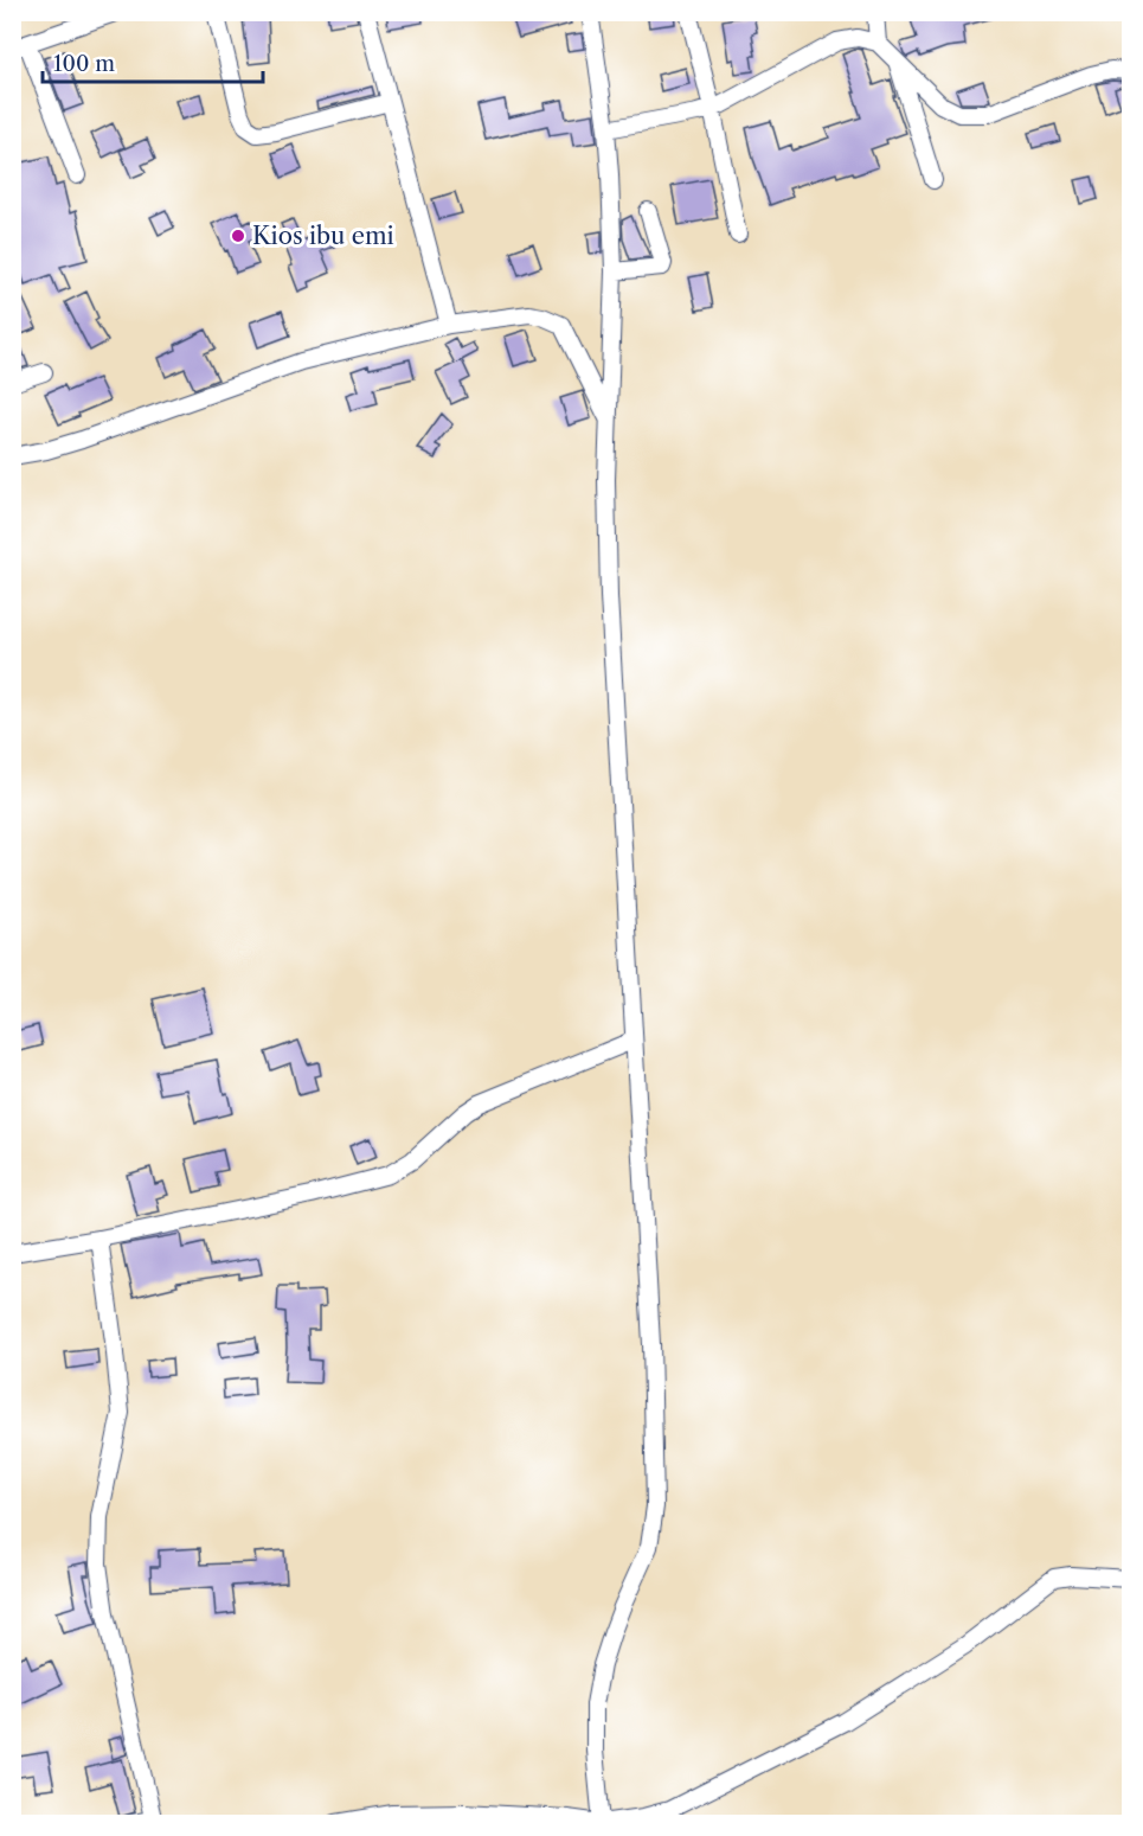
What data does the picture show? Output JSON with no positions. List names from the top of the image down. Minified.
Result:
{"places":["Kios ibu emi"],"scale_bar":"100 m"}
